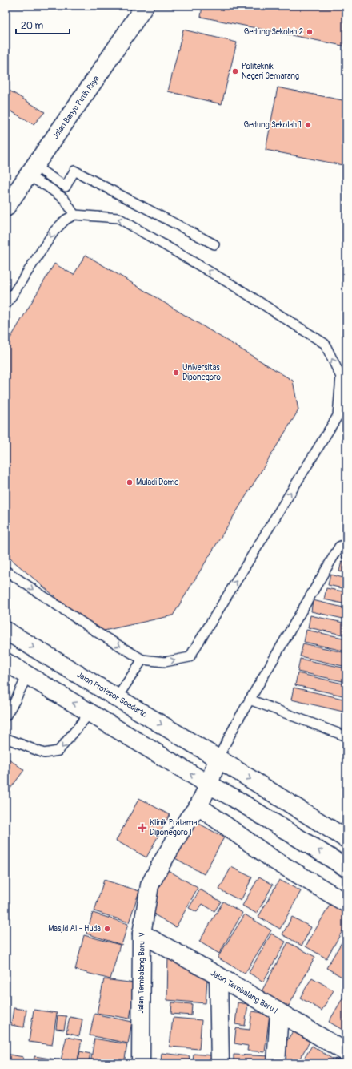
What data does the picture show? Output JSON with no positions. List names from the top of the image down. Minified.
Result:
{"streets":{"street":["Jalan Banyu Putih Raya","Jalan Profesor Soedarto","Jalan Tembalang Baru IV","Jalan Tembalang Baru I"]},"crossings":[["Jalan Tembalang Baru IV","Jalan Tembalang Baru I"]],"places":{"other":["Gedung Sekolah 2","Politeknik Negeri Semarang","Gedung Sekolah 1","Universitas Diponegoro","Muladi Dome","Masjid Al - Huda"],"health":["Klinik Pratama Diponegoro I"]},"scale_bar":"20 m"}
